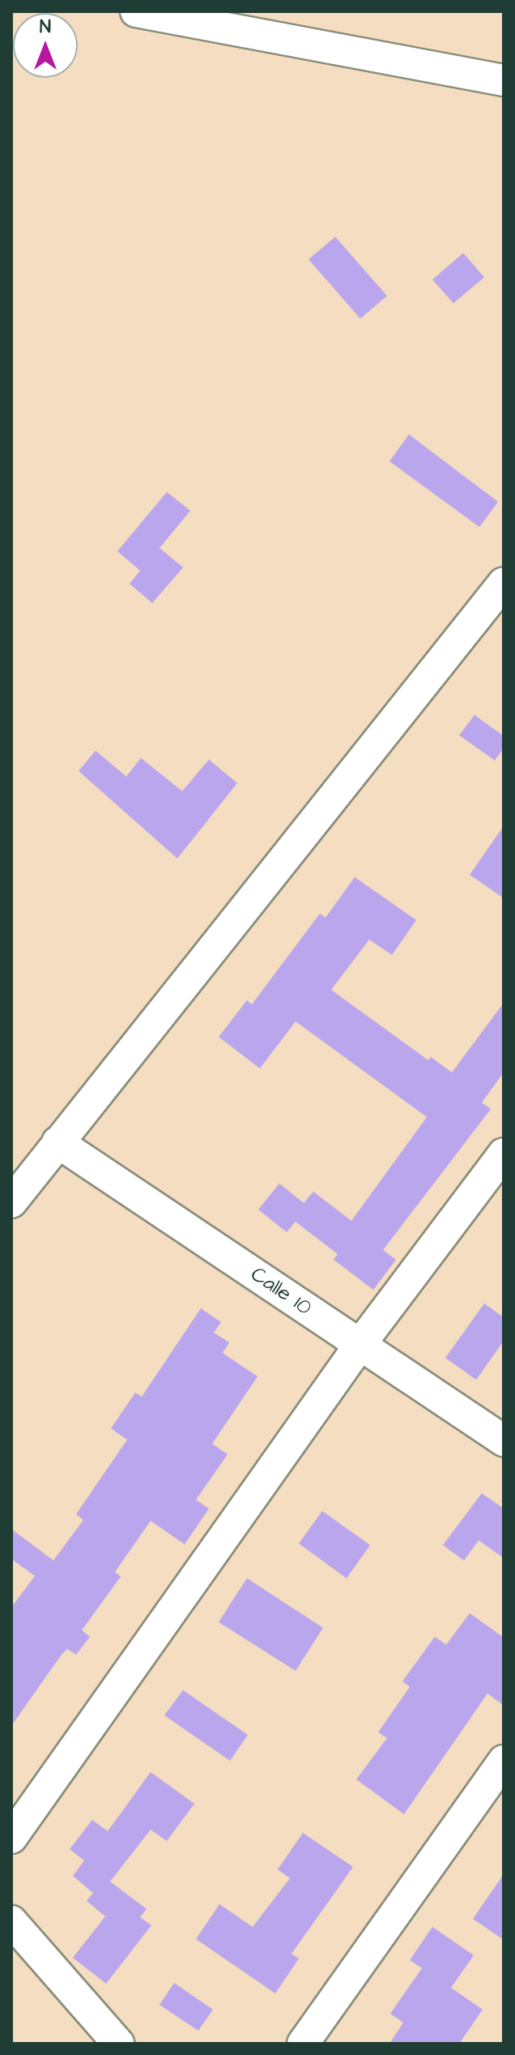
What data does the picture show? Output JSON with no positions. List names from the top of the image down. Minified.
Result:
{"streets":{"street":["Calle 10"]},"north":"top"}
